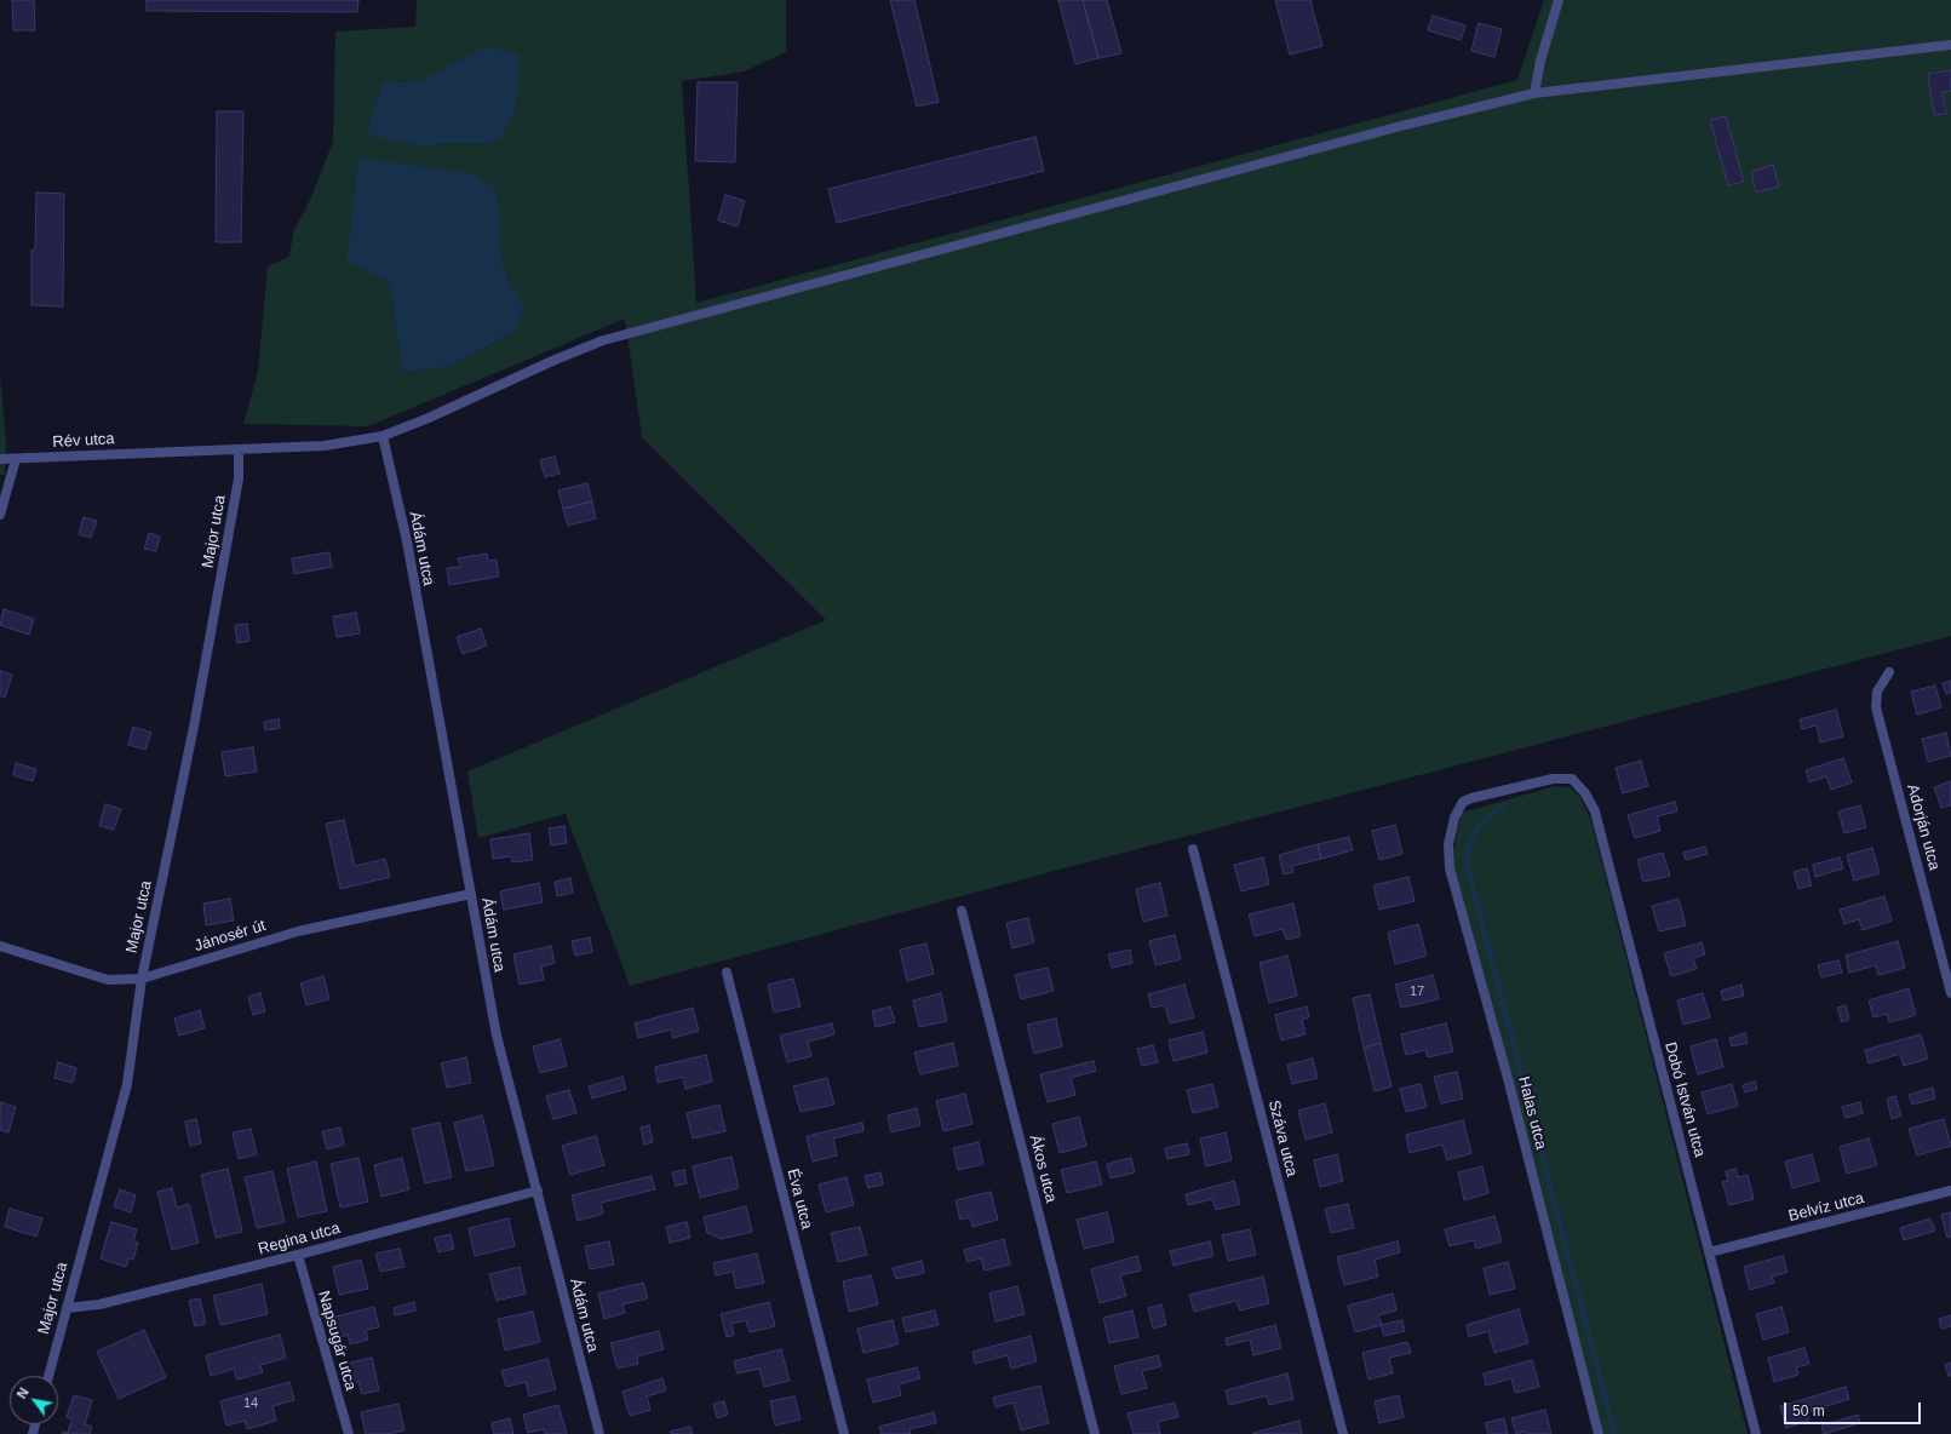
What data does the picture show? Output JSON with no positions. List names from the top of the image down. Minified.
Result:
{"streets":{"street":["Rév utca","Major utca","Ádám utca","Adorján utca","Jánosér út","Dobó István utca","Halas utca","Száva utca","Ákos utca","Éva utca","Belvíz utca","Regina utca","Napsugár utca"]},"crossings":[["Rév utca","Major utca"],["Rév utca","Ádám utca"],["Major utca","Jánosér út"],["Major utca","Regina utca"],["Ádám utca","Jánosér út"],["Ádám utca","Regina utca"],["Dobó István utca","Halas utca"],["Dobó István utca","Belvíz utca"],["Regina utca","Napsugár utca"]],"house_numbers":["17","14"],"scale_bar":"50 m","north":"top left"}
